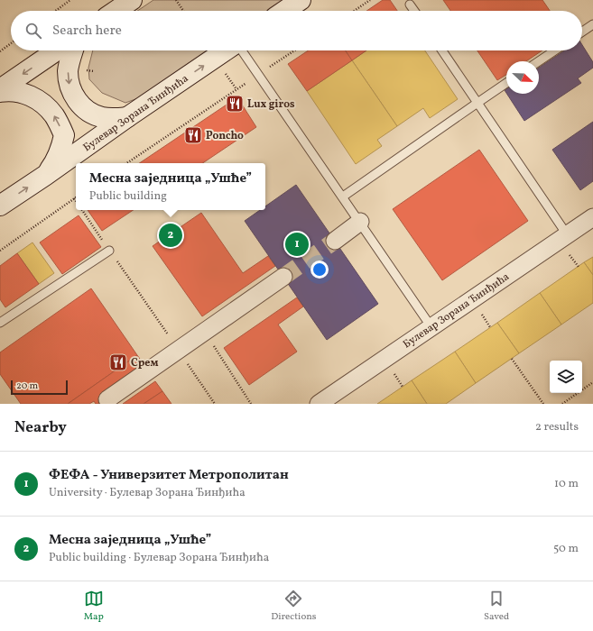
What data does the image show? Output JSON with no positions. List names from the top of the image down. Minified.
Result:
{"streets":{"street":["Булевар Зорана Ђинђића"]},"places":{"restaurant":["Lux giros","Poncho","Срем"]},"scale_bar":"20 m","north":"bottom right","page":{"search":"Search here","popup":["Месна заједница „Ушће”","Public building"],"pins":["2","1"],"scale":"20 m","heading":["Nearby","2 results"],"list":[{"mark":"1","name":"ФЕФА - Универзитет Метрополитан","note":"University · Булевар Зорана Ђинђића","value":"10 m"},{"mark":"2","name":"Месна заједница „Ушће”","note":"Public building · Булевар Зорана Ђинђића","value":"50 m"}],"nav":["Map","Directions","Saved"]}}
